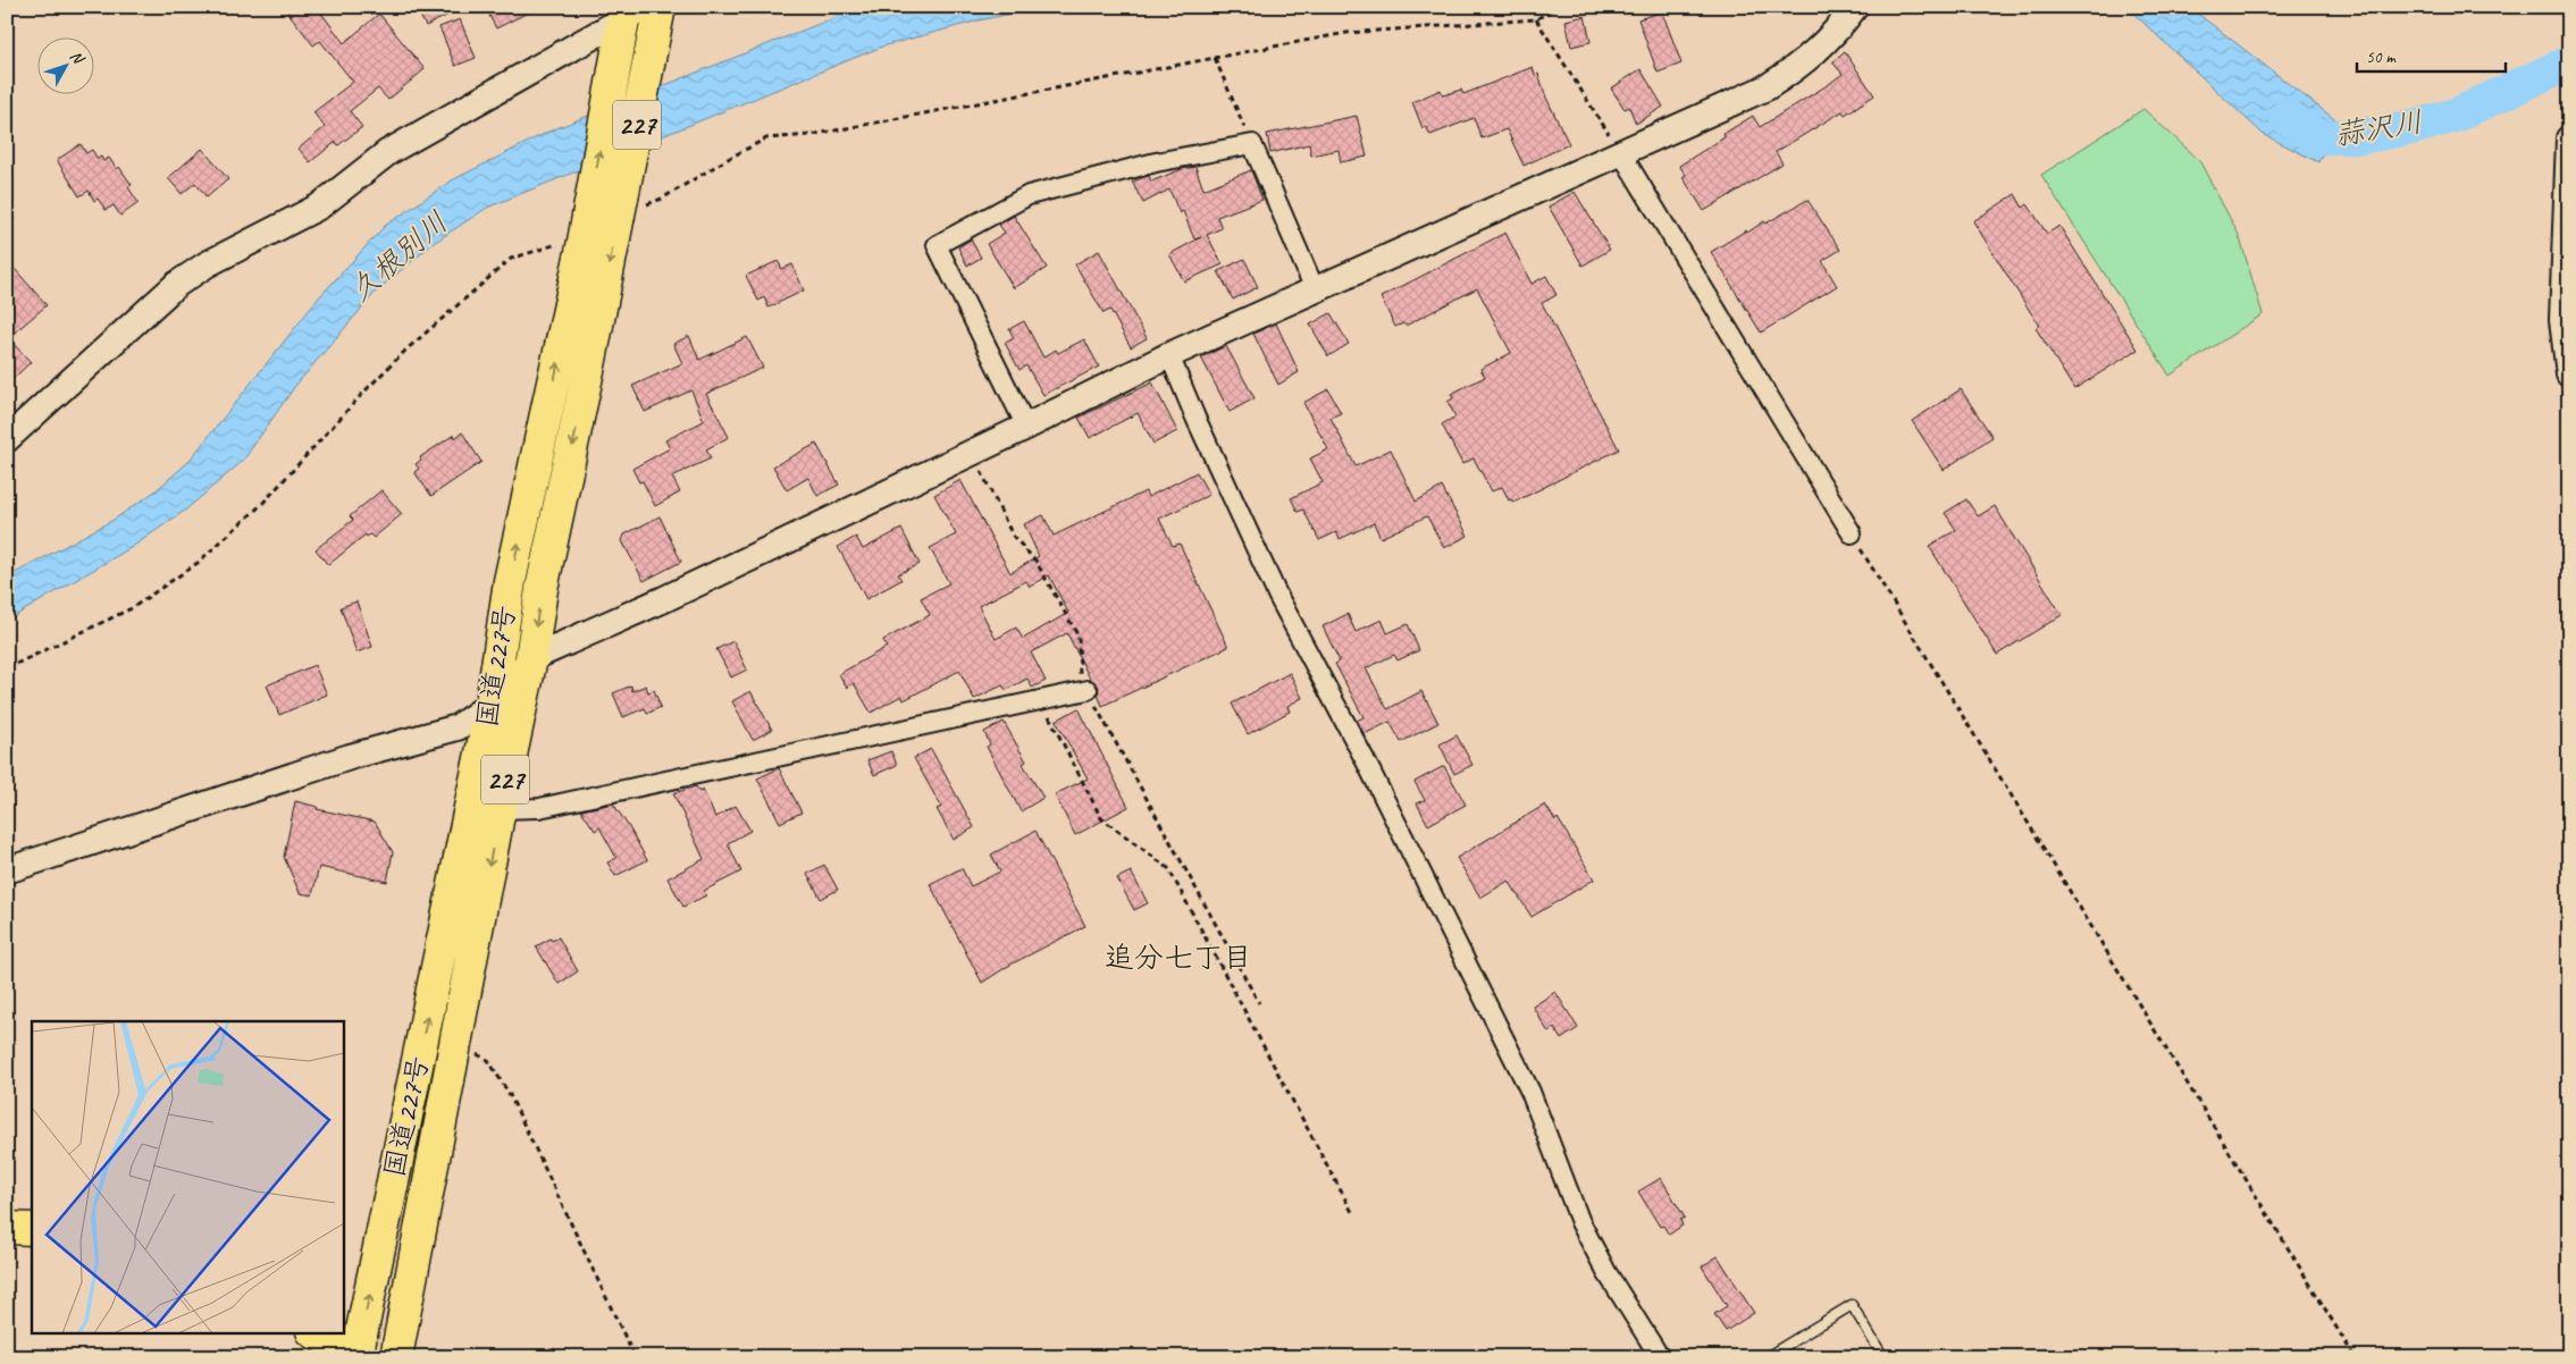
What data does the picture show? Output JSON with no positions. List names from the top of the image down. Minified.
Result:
{"streets":{"highway":["227","国道227号"]},"districts":["追分七丁目"],"water":["蒜沢川","久根別川"],"scale_bar":"50 m","north":"top right"}
